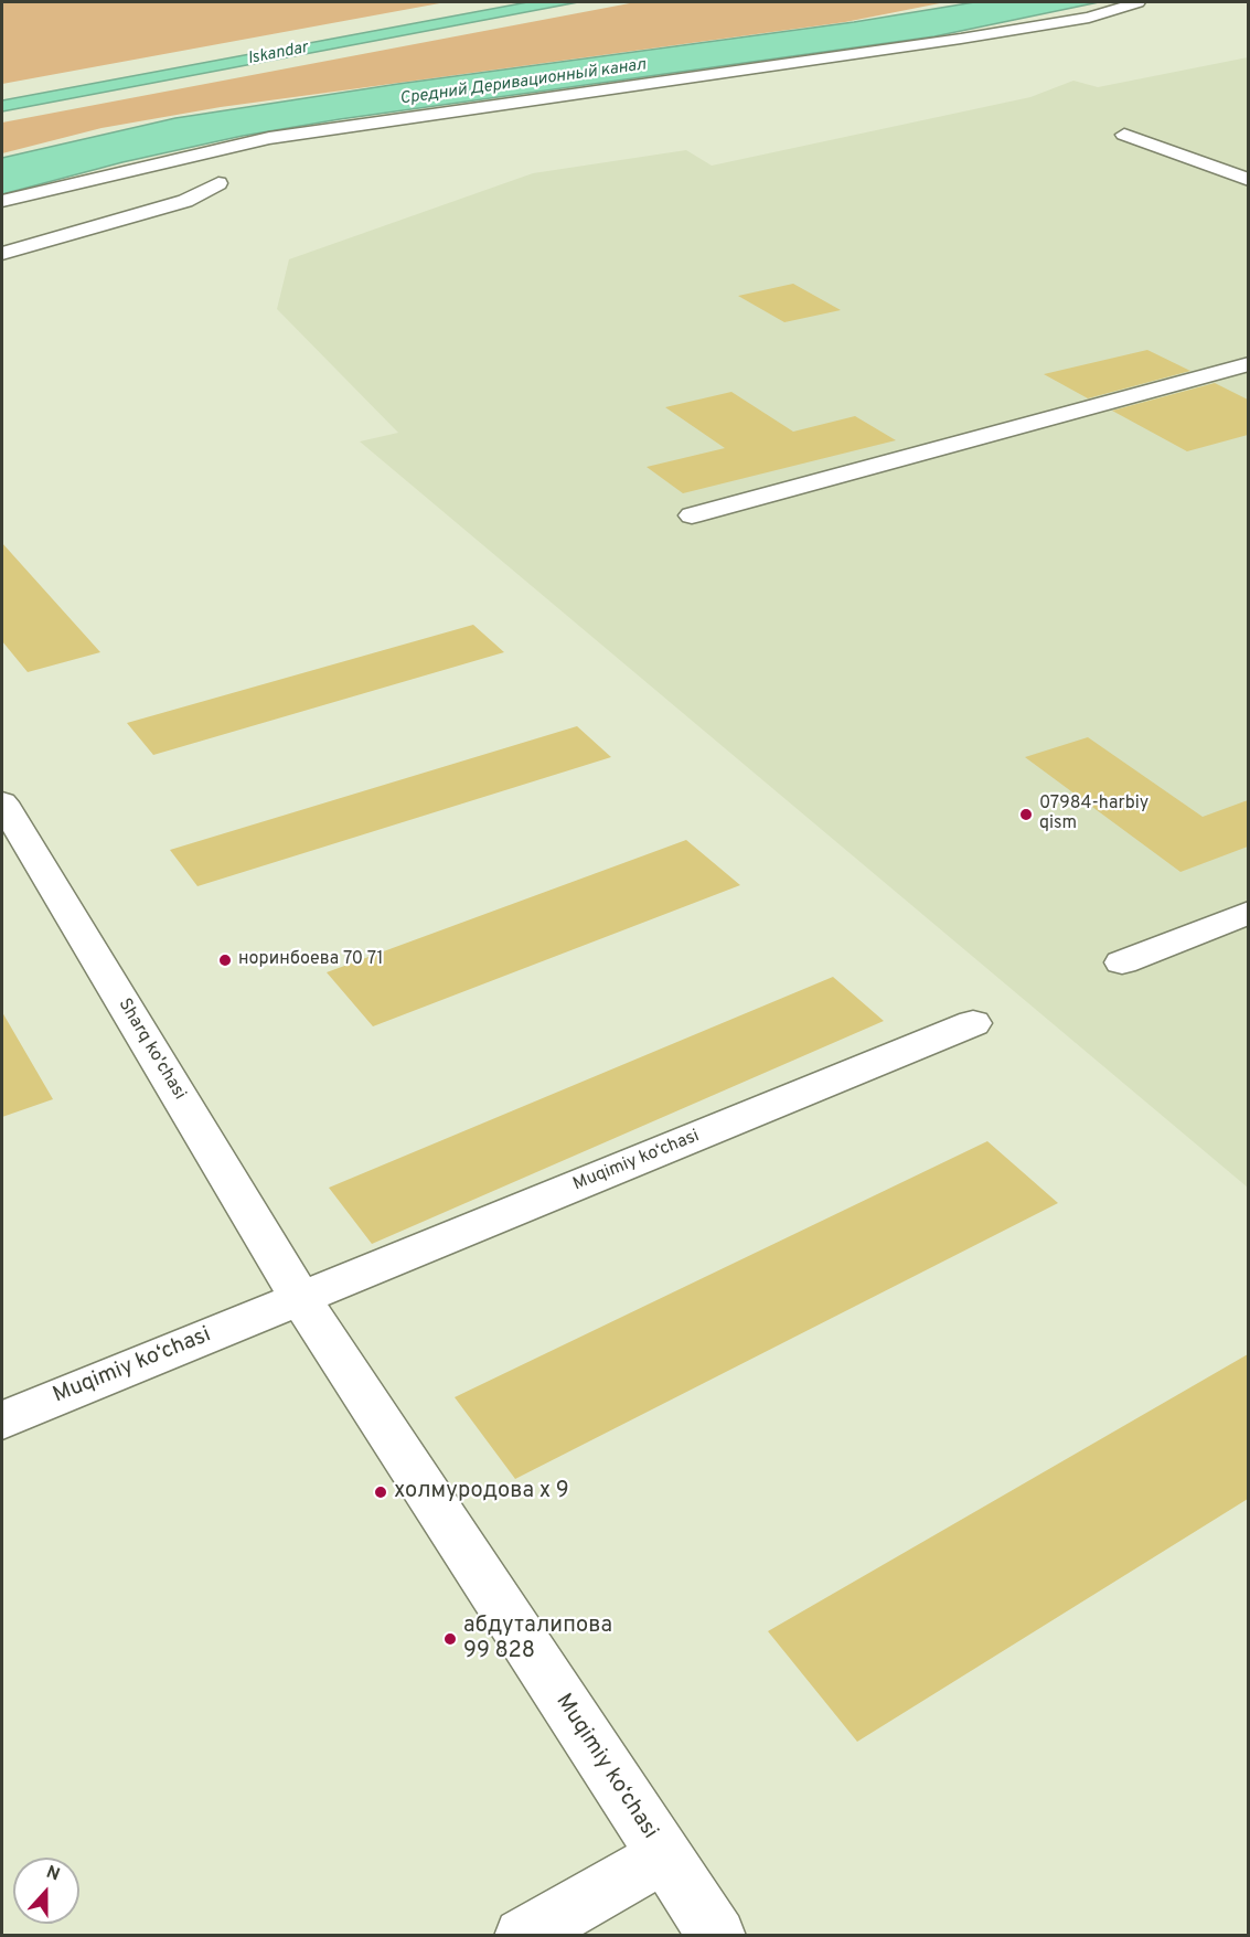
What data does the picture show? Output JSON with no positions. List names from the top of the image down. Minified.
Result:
{"streets":{"street":["Sharq ko'chasi","Muqimiy ko‘chasi"]},"crossings":[["Sharq ko'chasi","Muqimiy ko‘chasi"]],"water":["Iskandar","Средний Деривационный канал"],"places":["07984-harbiy qism","норинбоева 70 71","холмуродова х 9","абдуталипова 99 828"],"north":"top"}
